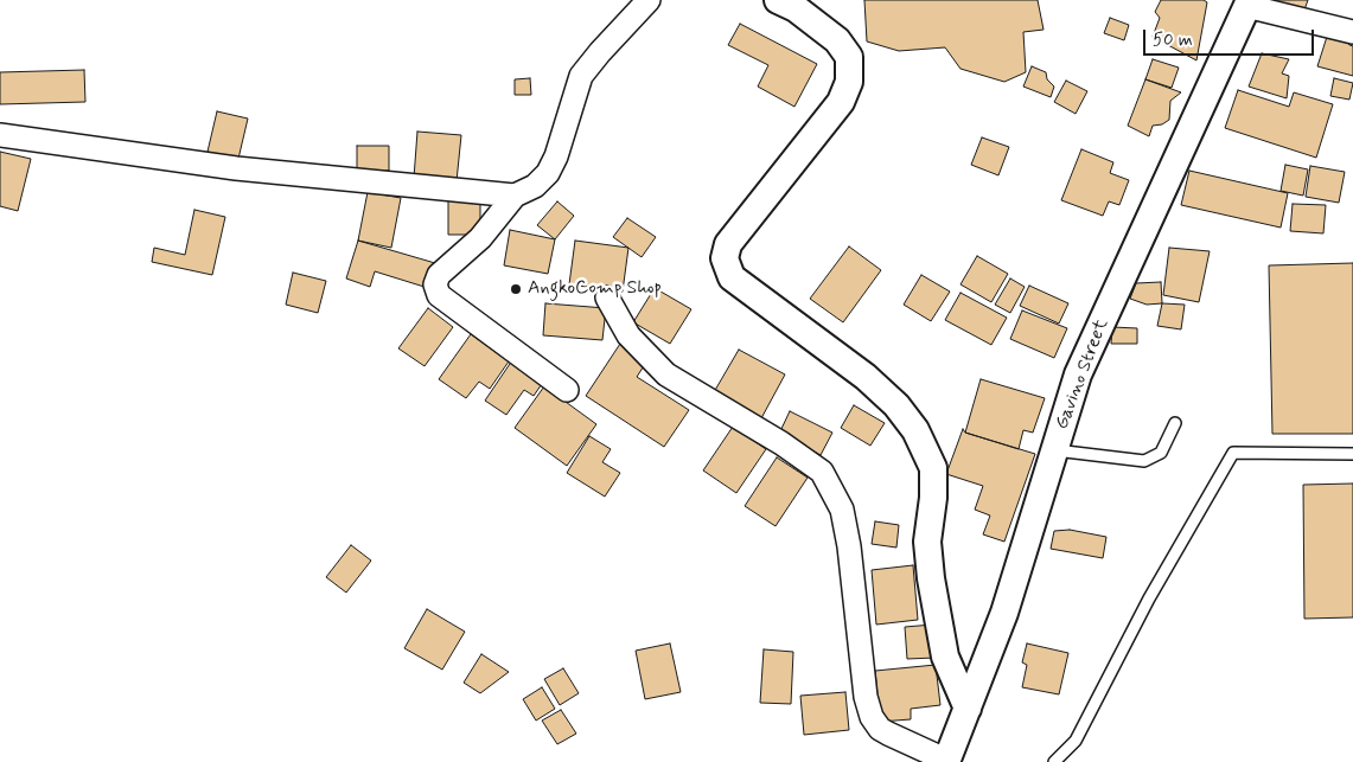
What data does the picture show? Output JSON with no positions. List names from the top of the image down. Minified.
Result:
{"streets":{"street":["Gavino Street"]},"places":["AngkoComp Shop"],"scale_bar":"50 m"}
